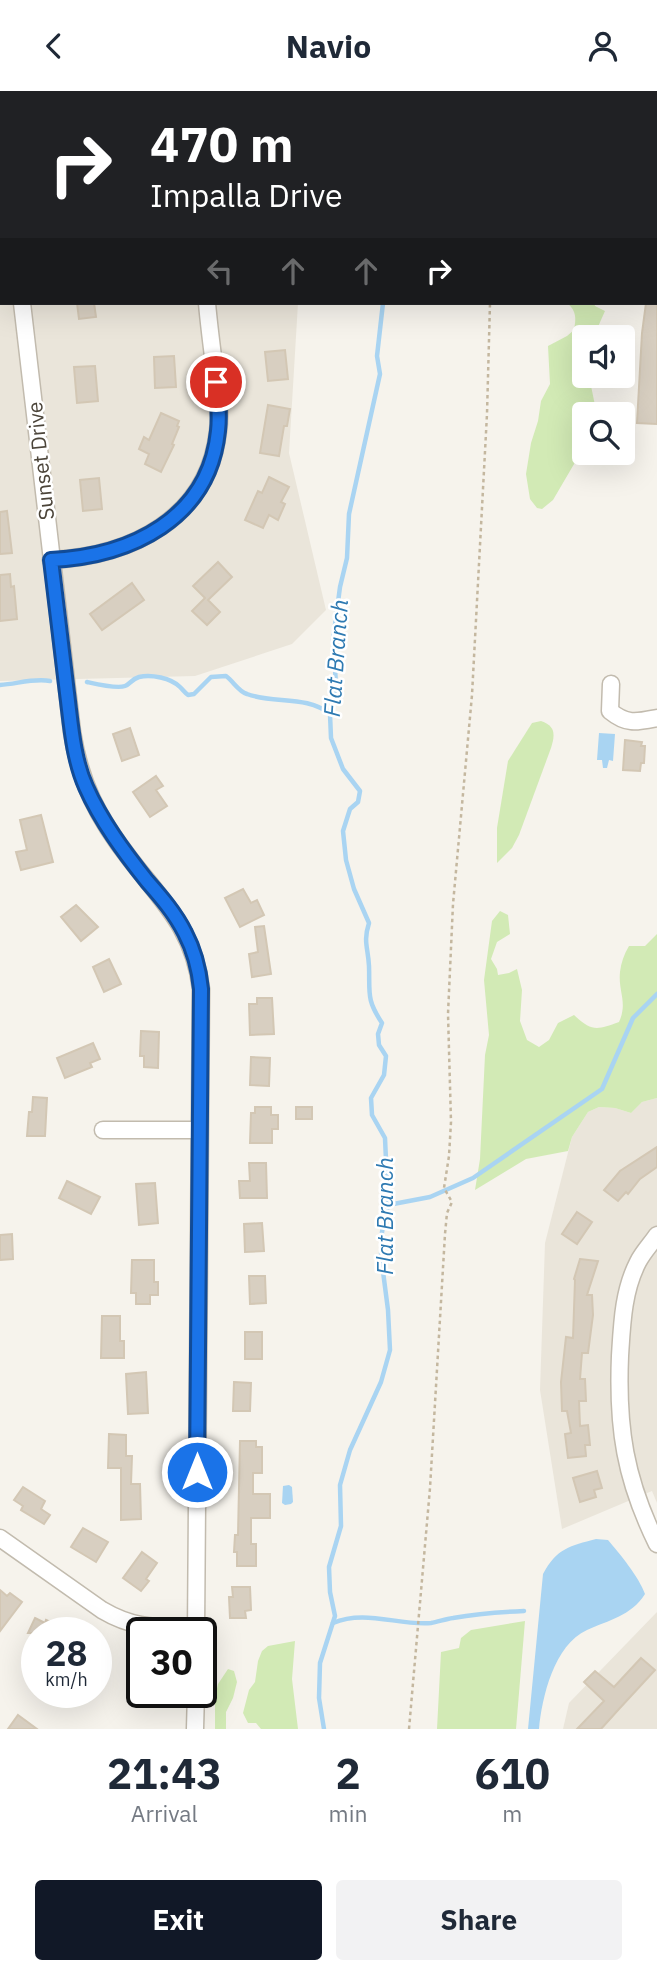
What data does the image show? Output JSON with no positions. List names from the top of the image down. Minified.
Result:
{"streets":{"street":["Sunset Drive"]},"water":["Flat Branch"],"page":{"header":"Navio","turn":["470 m","Impalla Drive"],"speed":"28 km/h","limit":"30","eta":["21:43","Arrival","2","min","610","m"],"buttons":["Exit","Share"]}}
